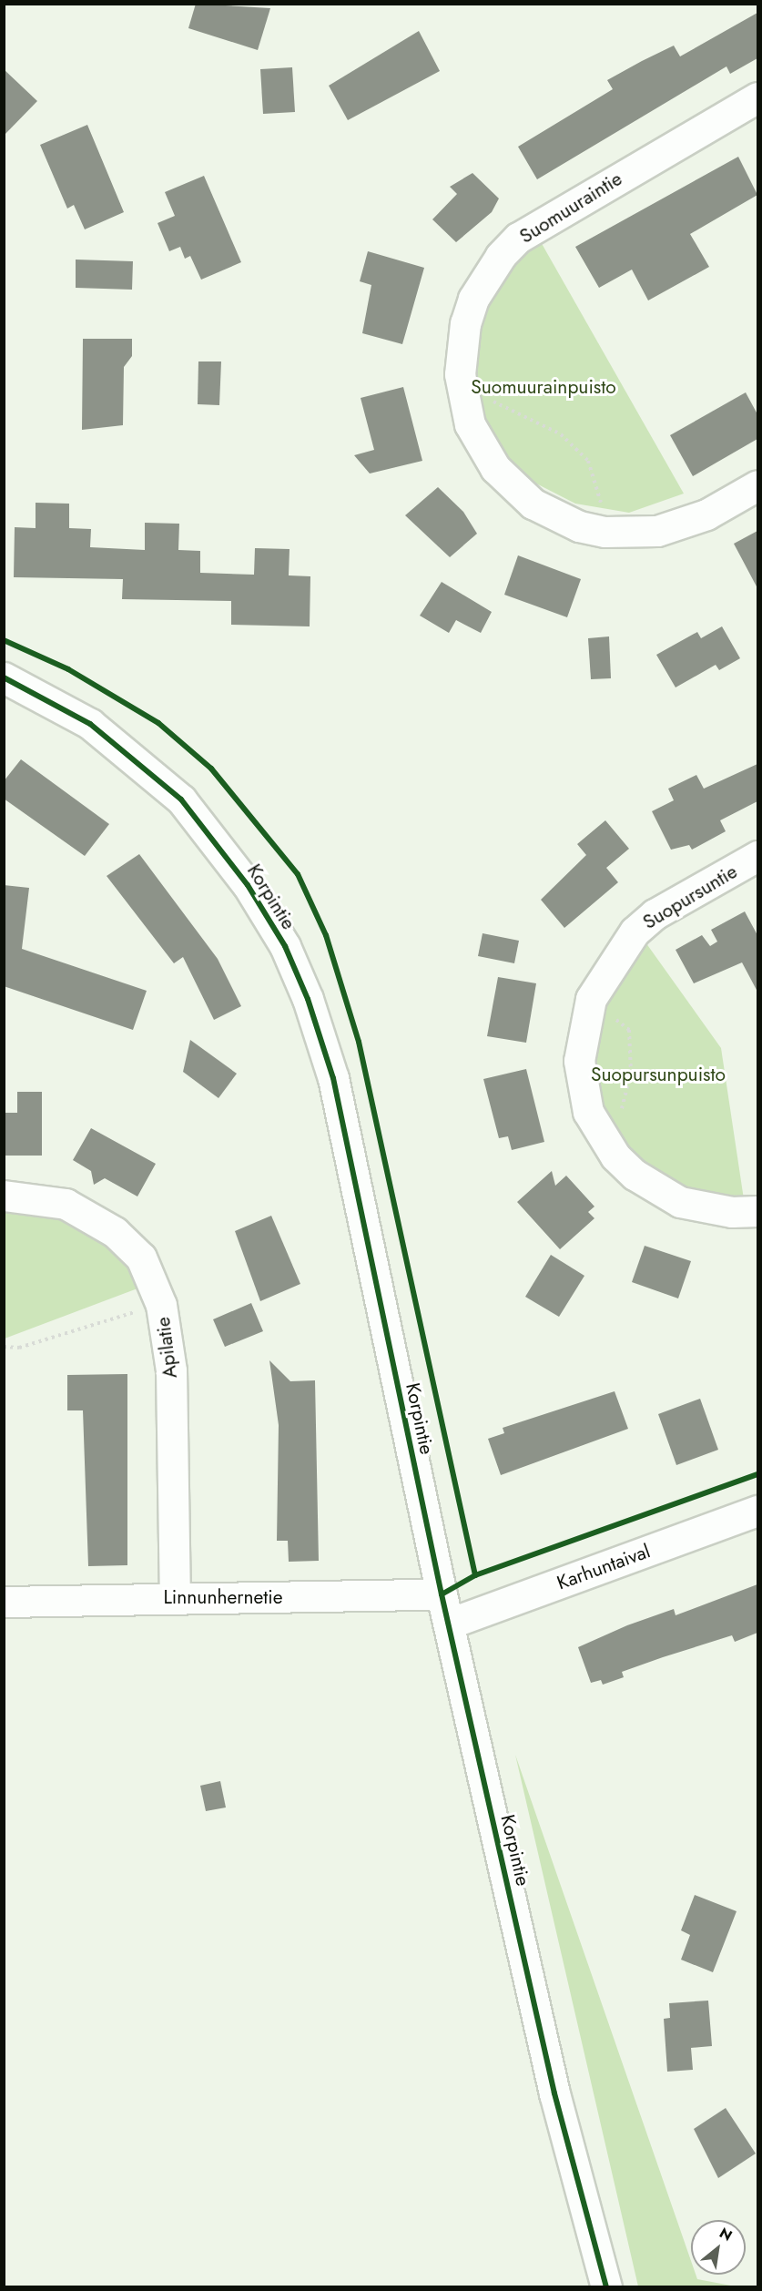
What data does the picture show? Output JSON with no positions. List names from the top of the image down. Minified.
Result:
{"streets":{"street":["Suomuuraintie","Korpintie","Suopursuntie","Apilatie","Karhuntaival","Linnunhernetie"]},"crossings":[["Korpintie","Karhuntaival"],["Korpintie","Linnunhernetie"],["Apilatie","Linnunhernetie"]],"parks":["Suomuurainpuisto","Suopursunpuisto"],"north":"top right"}
